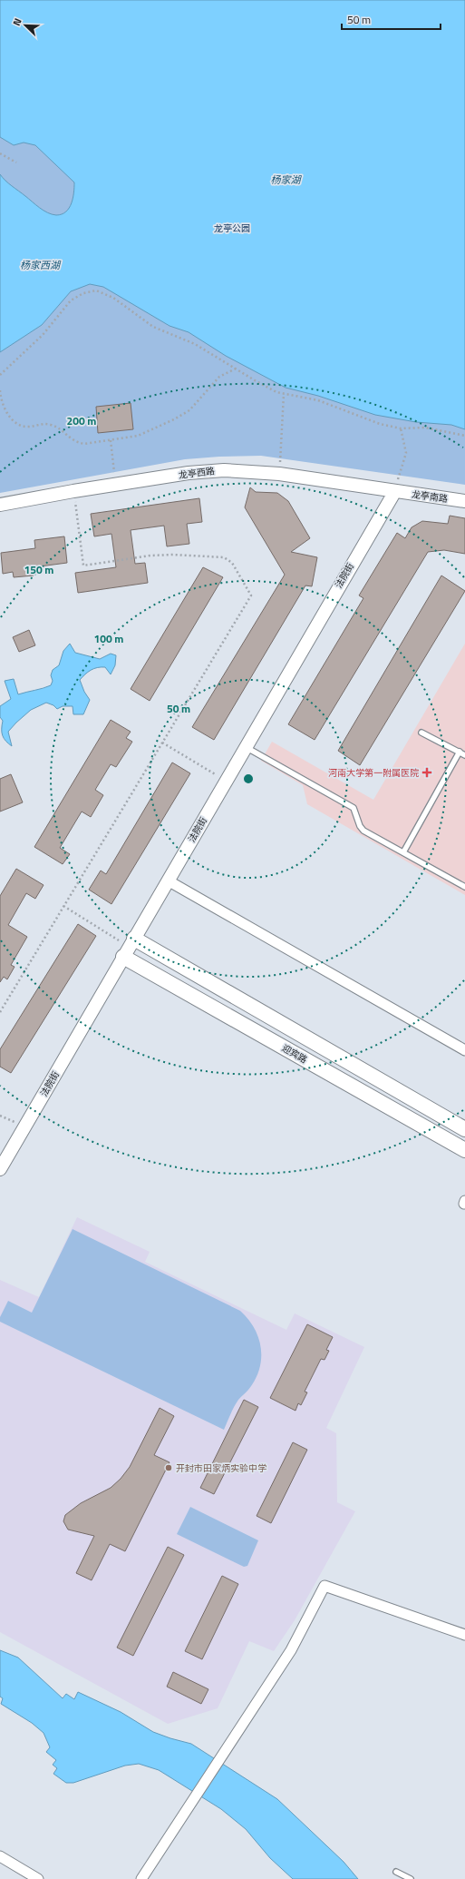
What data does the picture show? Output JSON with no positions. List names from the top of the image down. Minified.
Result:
{"streets":{"main road":["迎宾路"],"street":["龙亭西路","龙亭南路","法院街"]},"crossings":[["龙亭西路","龙亭南路"],["龙亭西路","法院街"],["龙亭南路","法院街"],["法院街","迎宾路"]],"water":["杨家湖","杨家西湖"],"parks":["龙亭公园"],"places":{"health":["河南大学第一附属医院"],"other":["开封市田家炳实验中学"]},"scale_bar":"50 m","north":"top left","rings":["200 m","150 m","100 m","50 m"]}
